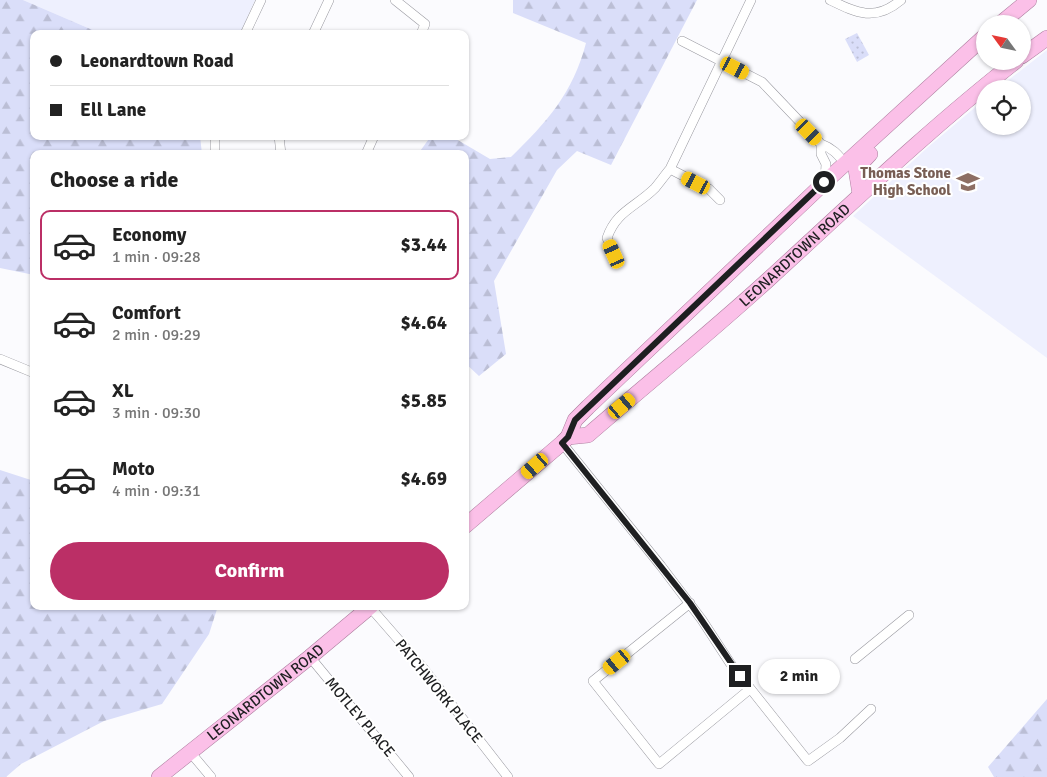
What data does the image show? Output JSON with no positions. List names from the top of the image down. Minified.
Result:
{"streets":{"highway":["LEONARDTOWN ROAD"],"street":["PATCHWORK PLACE","MOTLEY PLACE"]},"crossings":[["LEONARDTOWN ROAD","MOTLEY PLACE"]],"places":{"school or university":["Thomas Stone High School"]},"north":"top left","page":{"banner":["Leonardtown Road","Ell Lane"],"heading":"Choose a ride","list":[{"name":"Economy","note":"1 min · 09:28","value":"$3.44"},{"name":"Comfort","note":"2 min · 09:29","value":"$4.64"},{"name":"XL","note":"3 min · 09:30","value":"$5.85"},{"name":"Moto","note":"4 min · 09:31","value":"$4.69"}],"buttons":"Confirm","bubble":"2 min"}}
